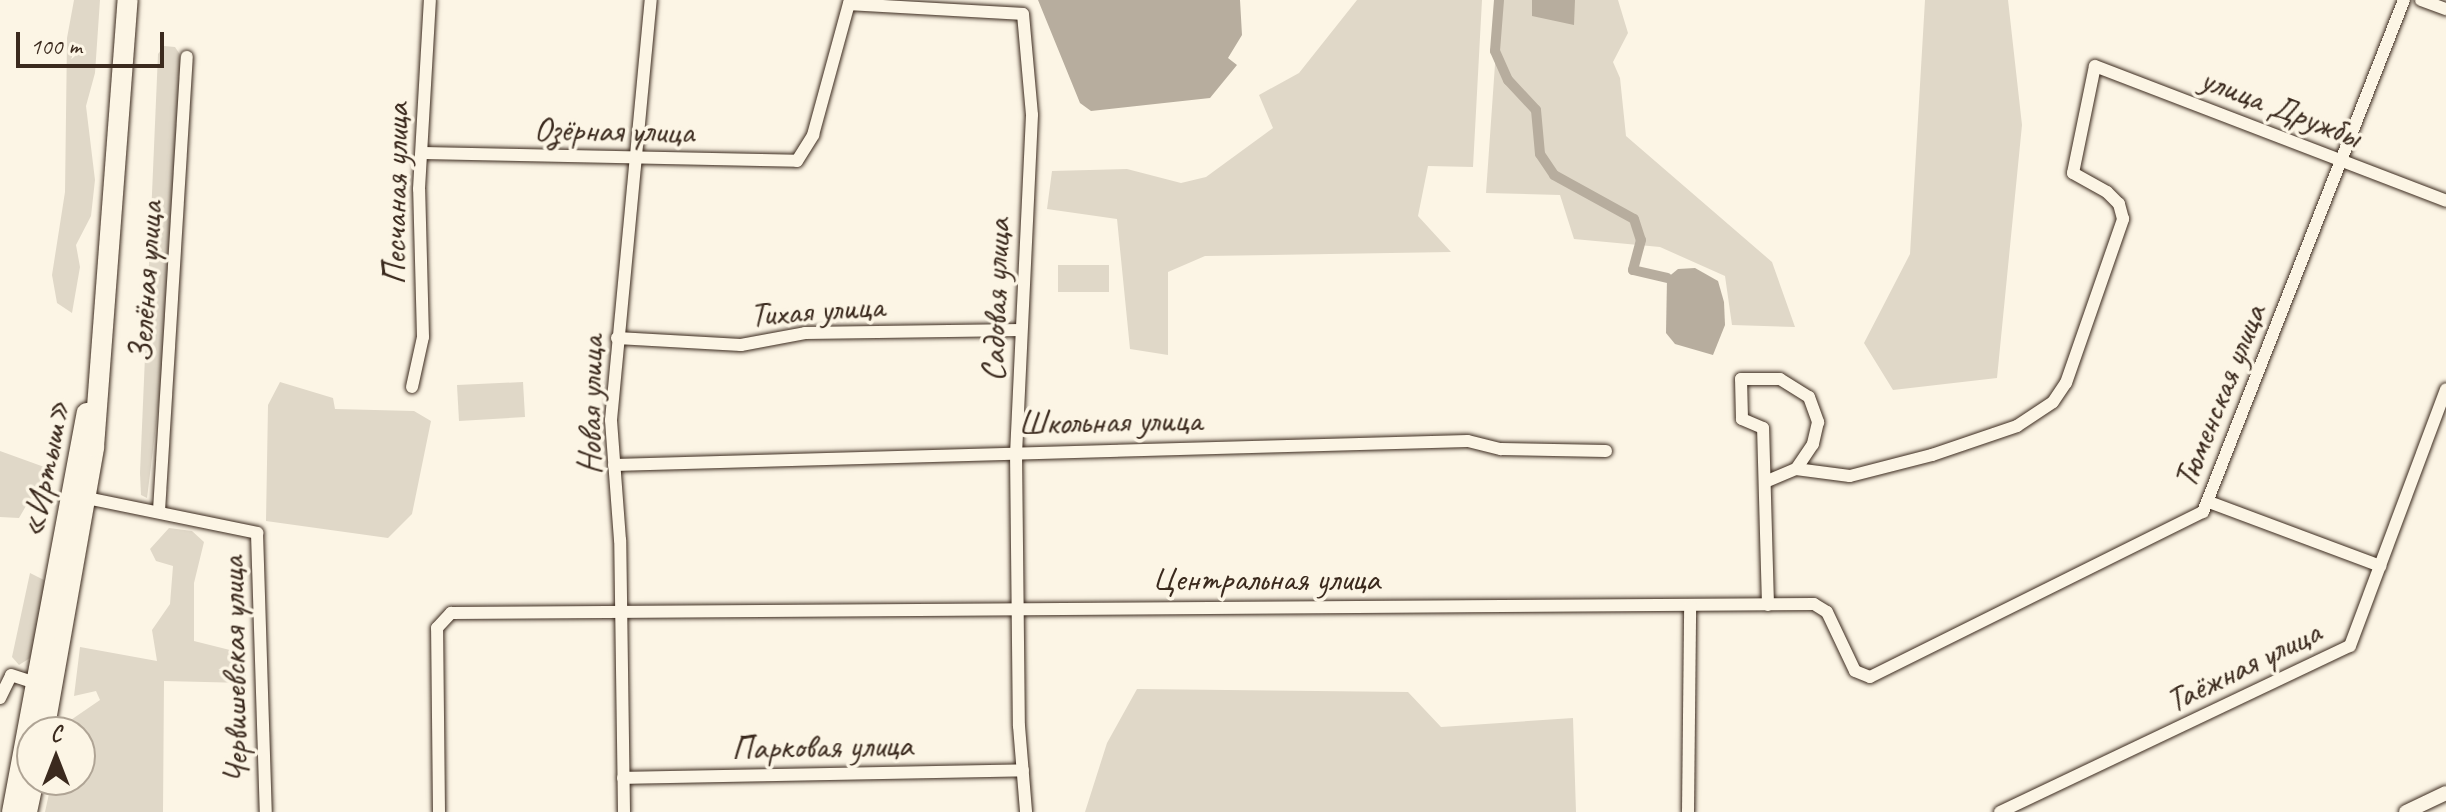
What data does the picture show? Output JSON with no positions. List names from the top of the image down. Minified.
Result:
{"streets":{"highway":["«Иртыш»"],"street":["улица Дружбы","Озёрная улица","Песчаная улица","Зелёная улица","Садовая улица","Тихая улица","Тюменская улица","Новая улица","Школьная улица","Центральная улица","Таёжная улица","Червишевская улица","Парковая улица"]},"crossings":[["улица Дружбы","Тюменская улица"],["Озёрная улица","Песчаная улица"],["Озёрная улица","Садовая улица"],["Озёрная улица","Новая улица"],["Зелёная улица","Червишевская улица"],["Садовая улица","Тихая улица"],["Садовая улица","Школьная улица"],["Садовая улица","Центральная улица"],["Садовая улица","Парковая улица"],["Тихая улица","Новая улица"],["Тюменская улица","Центральная улица"],["Новая улица","Школьная улица"],["Новая улица","Центральная улица"],["Новая улица","Парковая улица"],["«Иртыш»","Червишевская улица"]],"scale_bar":"100 m","north":"top"}
